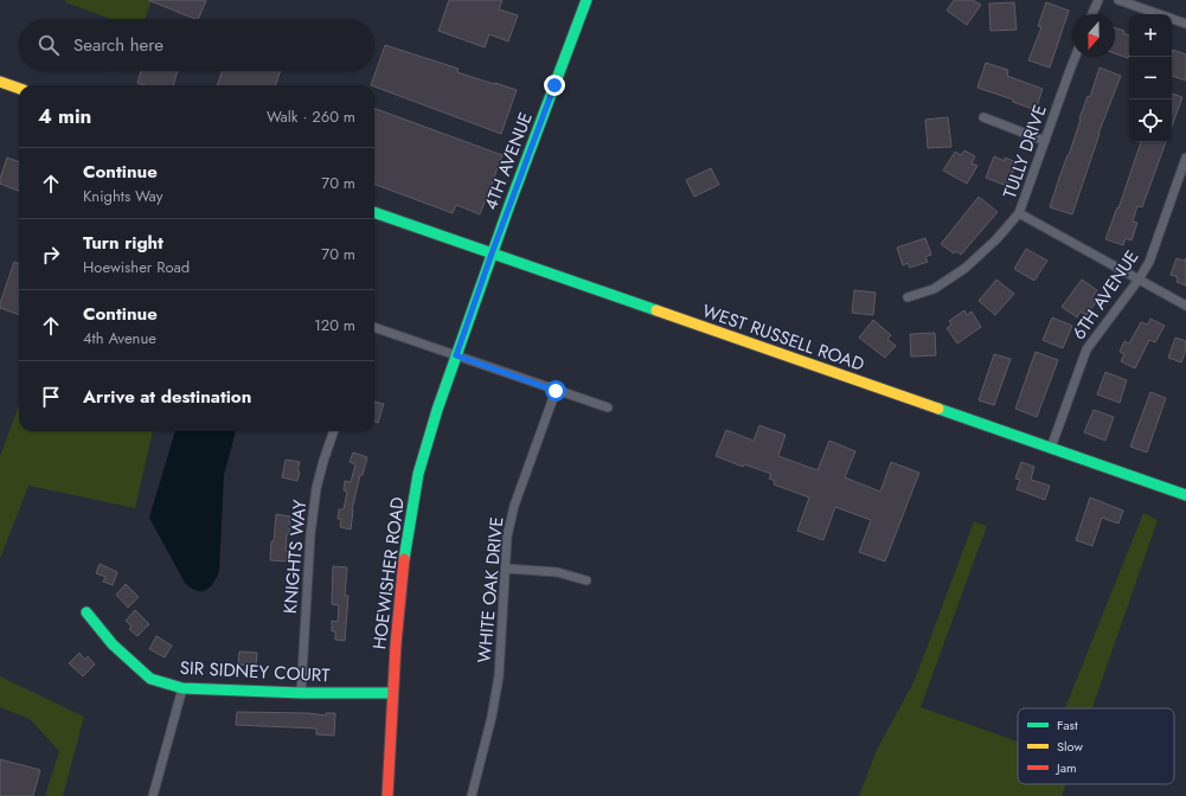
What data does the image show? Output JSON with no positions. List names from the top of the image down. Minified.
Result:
{"streets":{"street":["TULLY DRIVE","4TH AVENUE","6TH AVENUE","WEST RUSSELL ROAD","KNIGHTS WAY","HOEWISHER ROAD","WHITE OAK DRIVE","SIR SIDNEY COURT"]},"crossings":[["4TH AVENUE","WEST RUSSELL ROAD"],["4TH AVENUE","HOEWISHER ROAD"],["6TH AVENUE","WEST RUSSELL ROAD"],["WEST RUSSELL ROAD","HOEWISHER ROAD"],["KNIGHTS WAY","SIR SIDNEY COURT"],["HOEWISHER ROAD","SIR SIDNEY COURT"]],"legend":["Fast","Slow","Jam"],"north":"bottom","page":{"map_buttons":["+","−"],"search":"Search here","heading":["4 min","Walk · 260 m"],"list":[["Continue","Knights Way","70 m"],["Turn right","Hoewisher Road","70 m"],["Continue","4th Avenue","120 m"],"Arrive at destination"]}}
